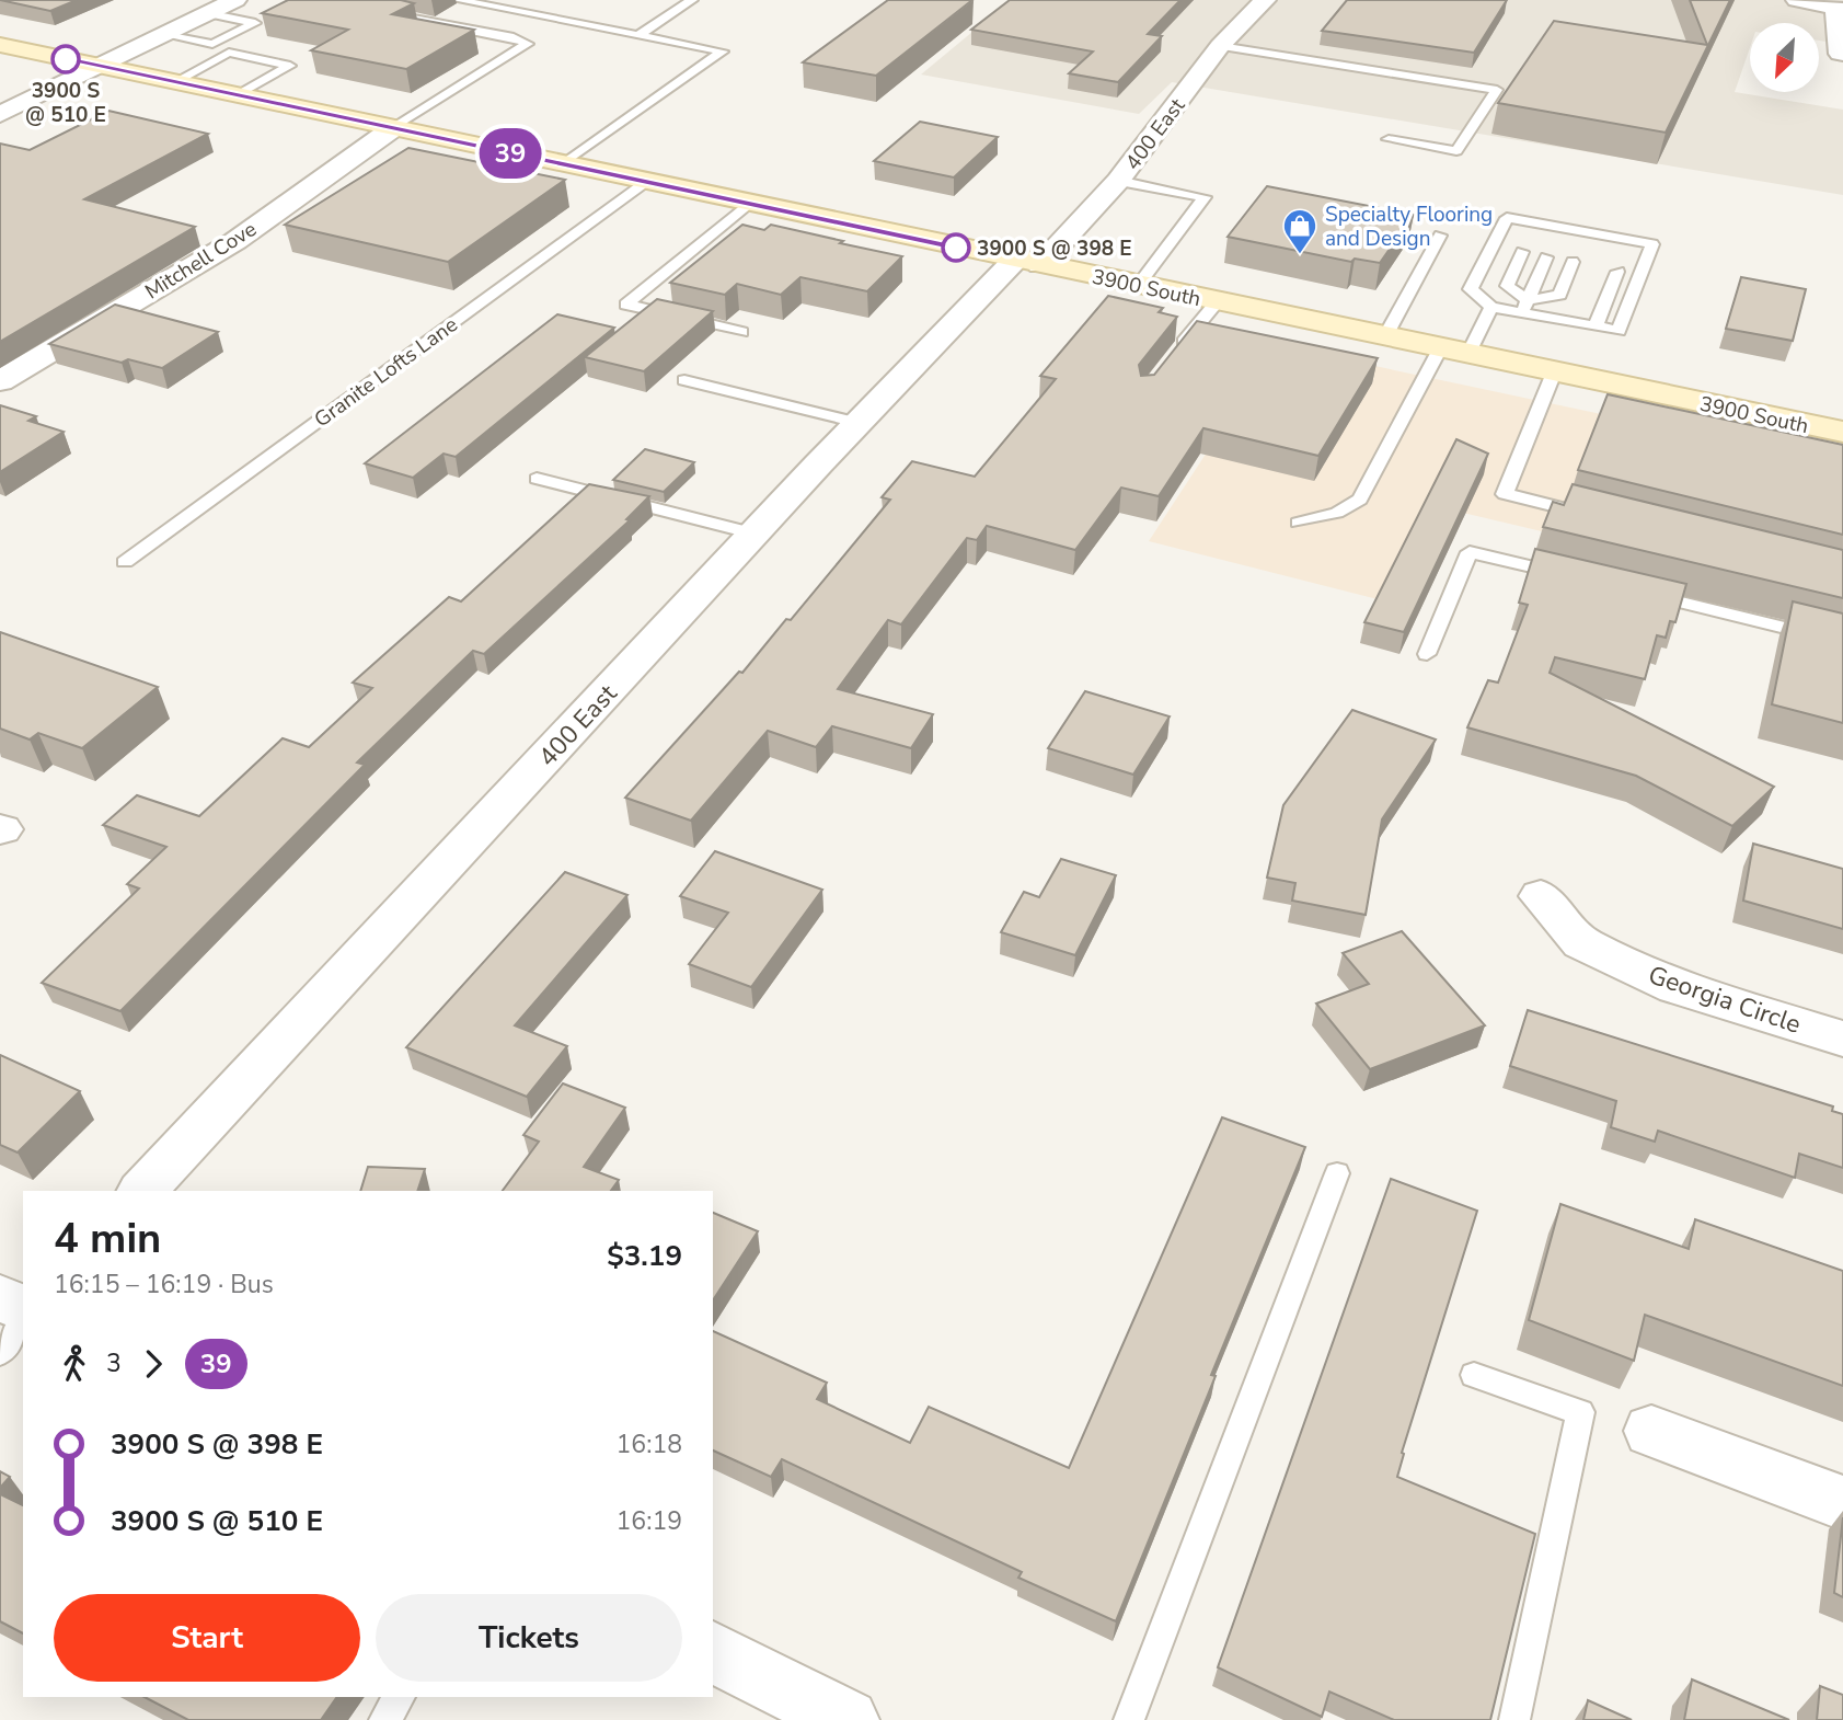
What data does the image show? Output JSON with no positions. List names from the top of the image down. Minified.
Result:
{"streets":{"main road":["3900 South"],"street":["400 East","Mitchell Cove","Georgia Circle"],"lane":["Granite Lofts Lane"]},"crossings":[["400 East","3900 South"],["Mitchell Cove","3900 South"],["3900 South","Granite Lofts Lane"]],"places":{"other":["3900 S @ 510 E","3900 S @ 398 E"],"shop":["Specialty Flooring and Design"]},"lines":["bus line 39"],"north":"bottom left","page":{"on_map":"39","heading":["4 min","16:15 – 16:19 · Bus","$3.19"],"legs":["3","39"],"list":[{"name":"3900 S @ 398 E","value":"16:18"},{"name":"3900 S @ 510 E","value":"16:19"}],"buttons":["Start","Tickets"]}}
